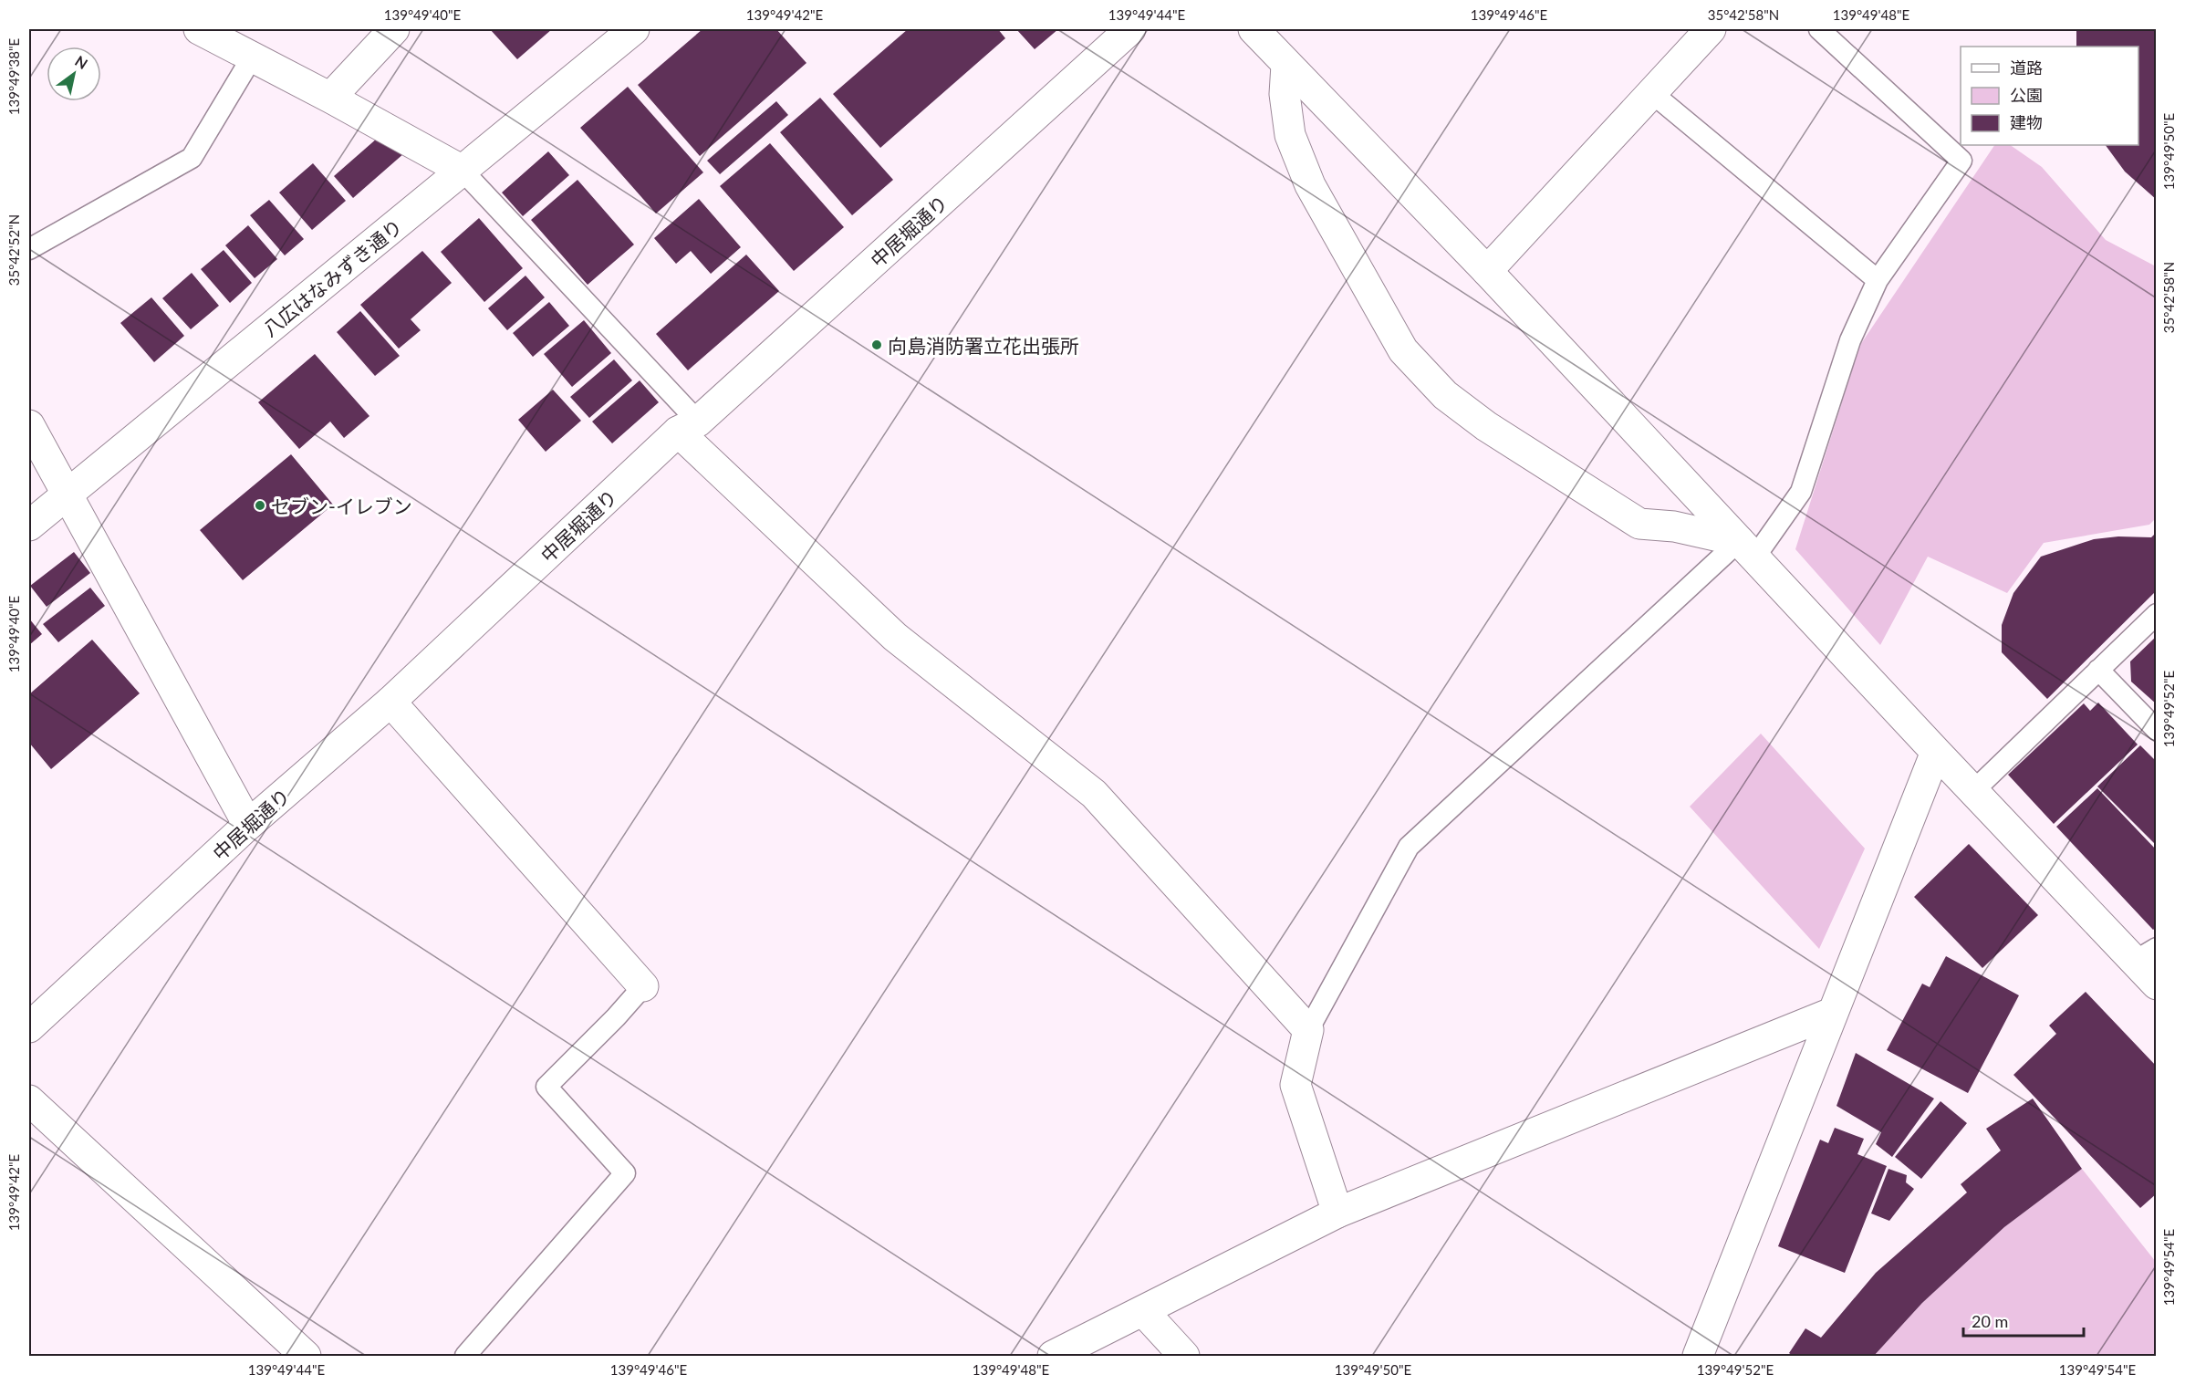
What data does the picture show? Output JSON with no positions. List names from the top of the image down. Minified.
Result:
{"streets":{"street":["中居堀通り","八広はなみずき通り"]},"places":["向島消防署立花出張所","セブン-イレブン"],"legend":["道路","公園","建物"],"scale_bar":"20 m","north":"top right","coordinates":["139°49'40\"E","139°49'42\"E","139°49'44\"E","139°49'46\"E","35°42'58\"N","139°49'48\"E","139°49'38\"E","139°49'50\"E","35°42'52\"N","139°49'52\"E","139°49'54\"E"]}
